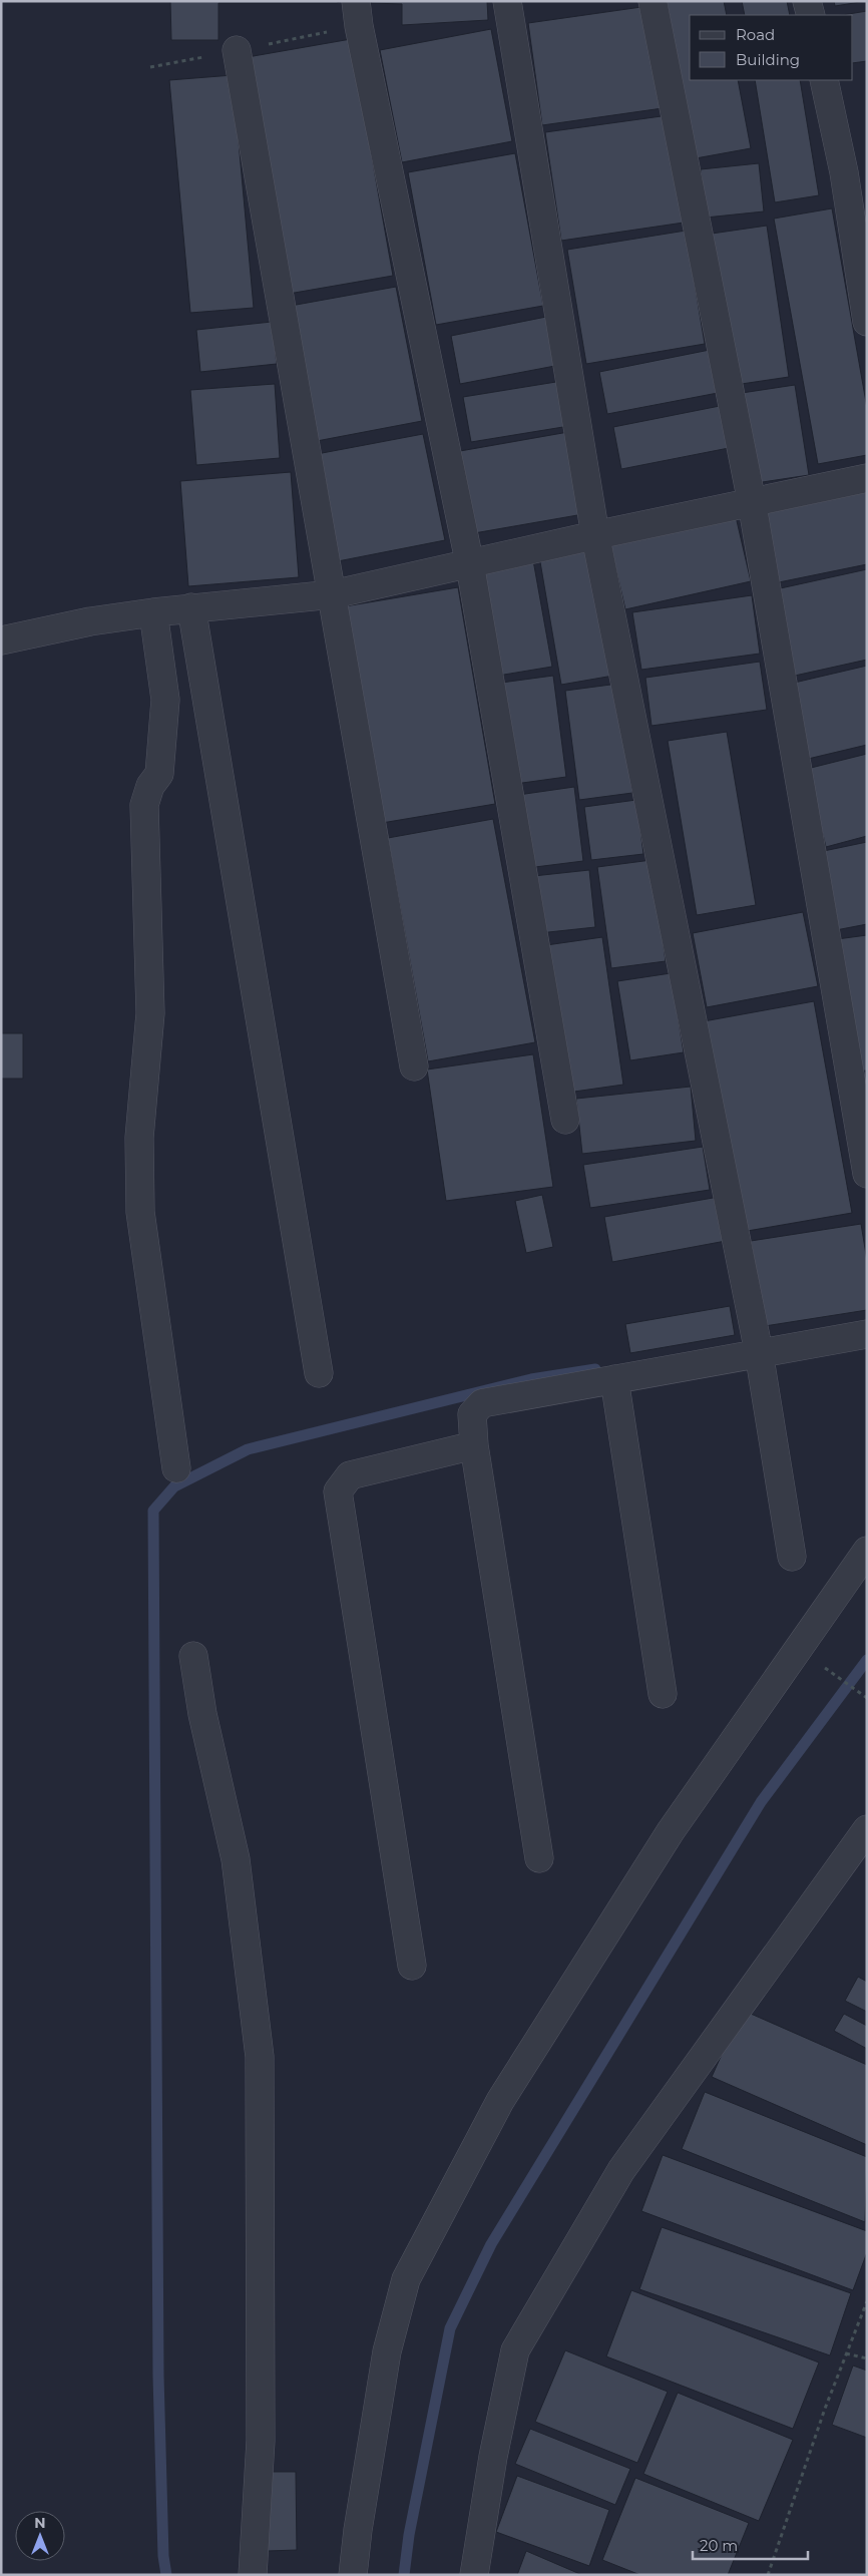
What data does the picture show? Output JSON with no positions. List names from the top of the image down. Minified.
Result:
{"legend":["Road","Building"],"scale_bar":"20 m","north":"top"}
